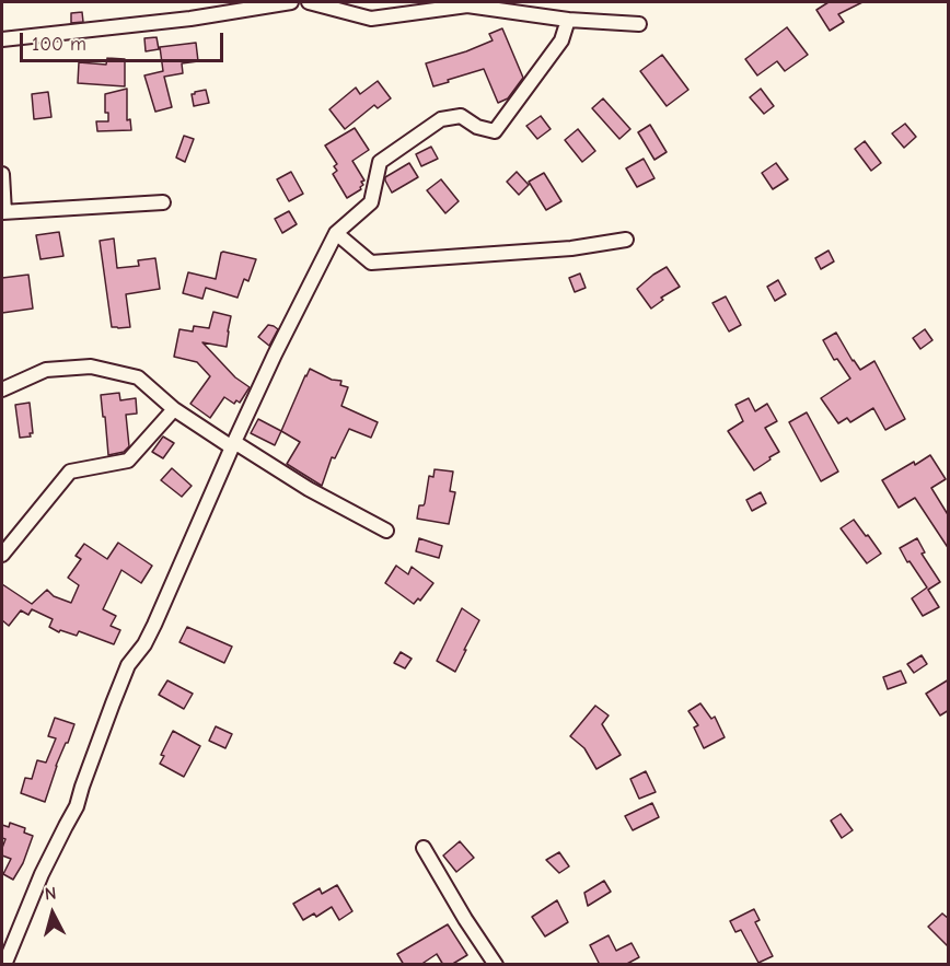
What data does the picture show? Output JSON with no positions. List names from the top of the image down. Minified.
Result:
{"scale_bar":"100 m","north":"top"}
